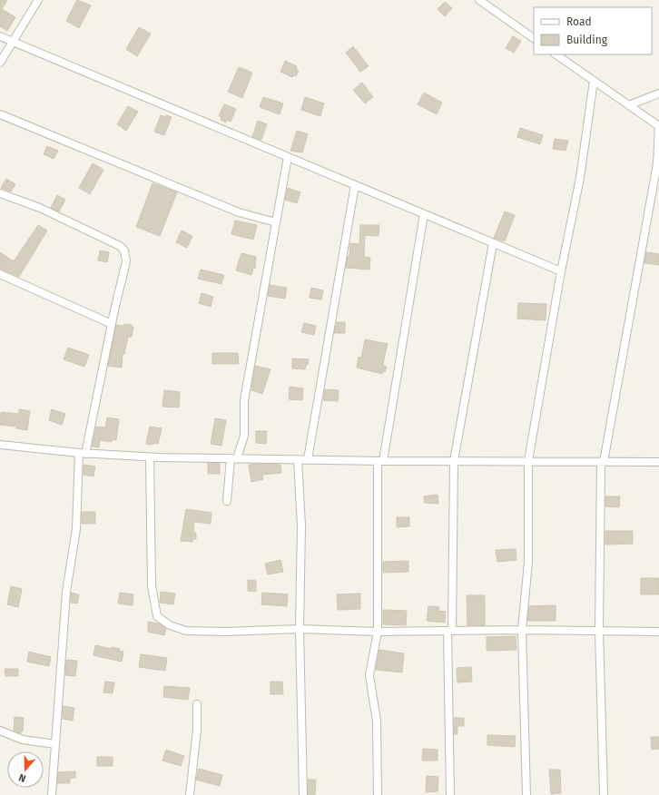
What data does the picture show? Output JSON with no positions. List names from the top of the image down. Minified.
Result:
{"legend":["Road","Building"],"north":"bottom"}
